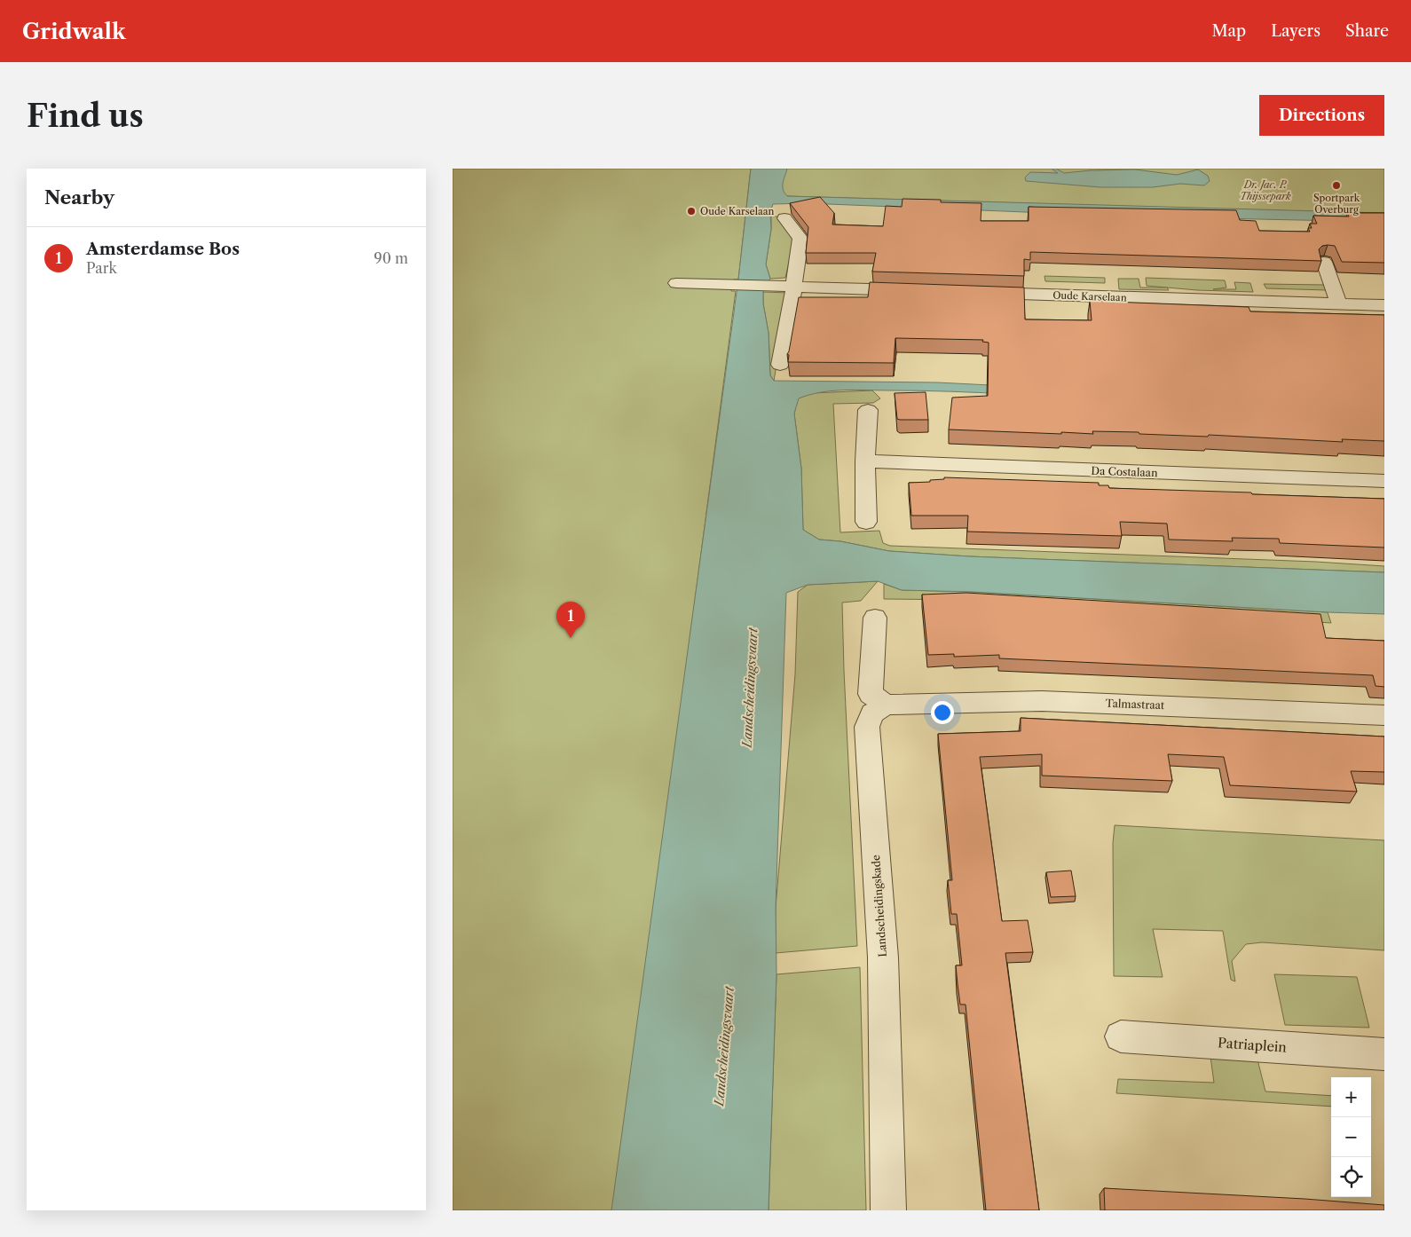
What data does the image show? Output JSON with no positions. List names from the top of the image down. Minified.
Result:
{"streets":{"street":["Oude Karselaan","Da Costalaan","Talmastraat","Landscheidingskade","Patriaplein"]},"crossings":[["Talmastraat","Landscheidingskade"]],"water":["Landscheidingsvaart"],"parks":["Dr. Jac. P. Thijssepark"],"places":["Sportpark Overburg","Oude Karselaan"],"page":{"header":"Gridwalk","nav":["Map","Layers","Share"],"buttons":"Directions","title":"Find us","heading":"Nearby","list":[{"mark":"1","name":"Amsterdamse Bos","note":"Park","value":"90 m"}],"pins":"1","map_buttons":["+","−"]}}
